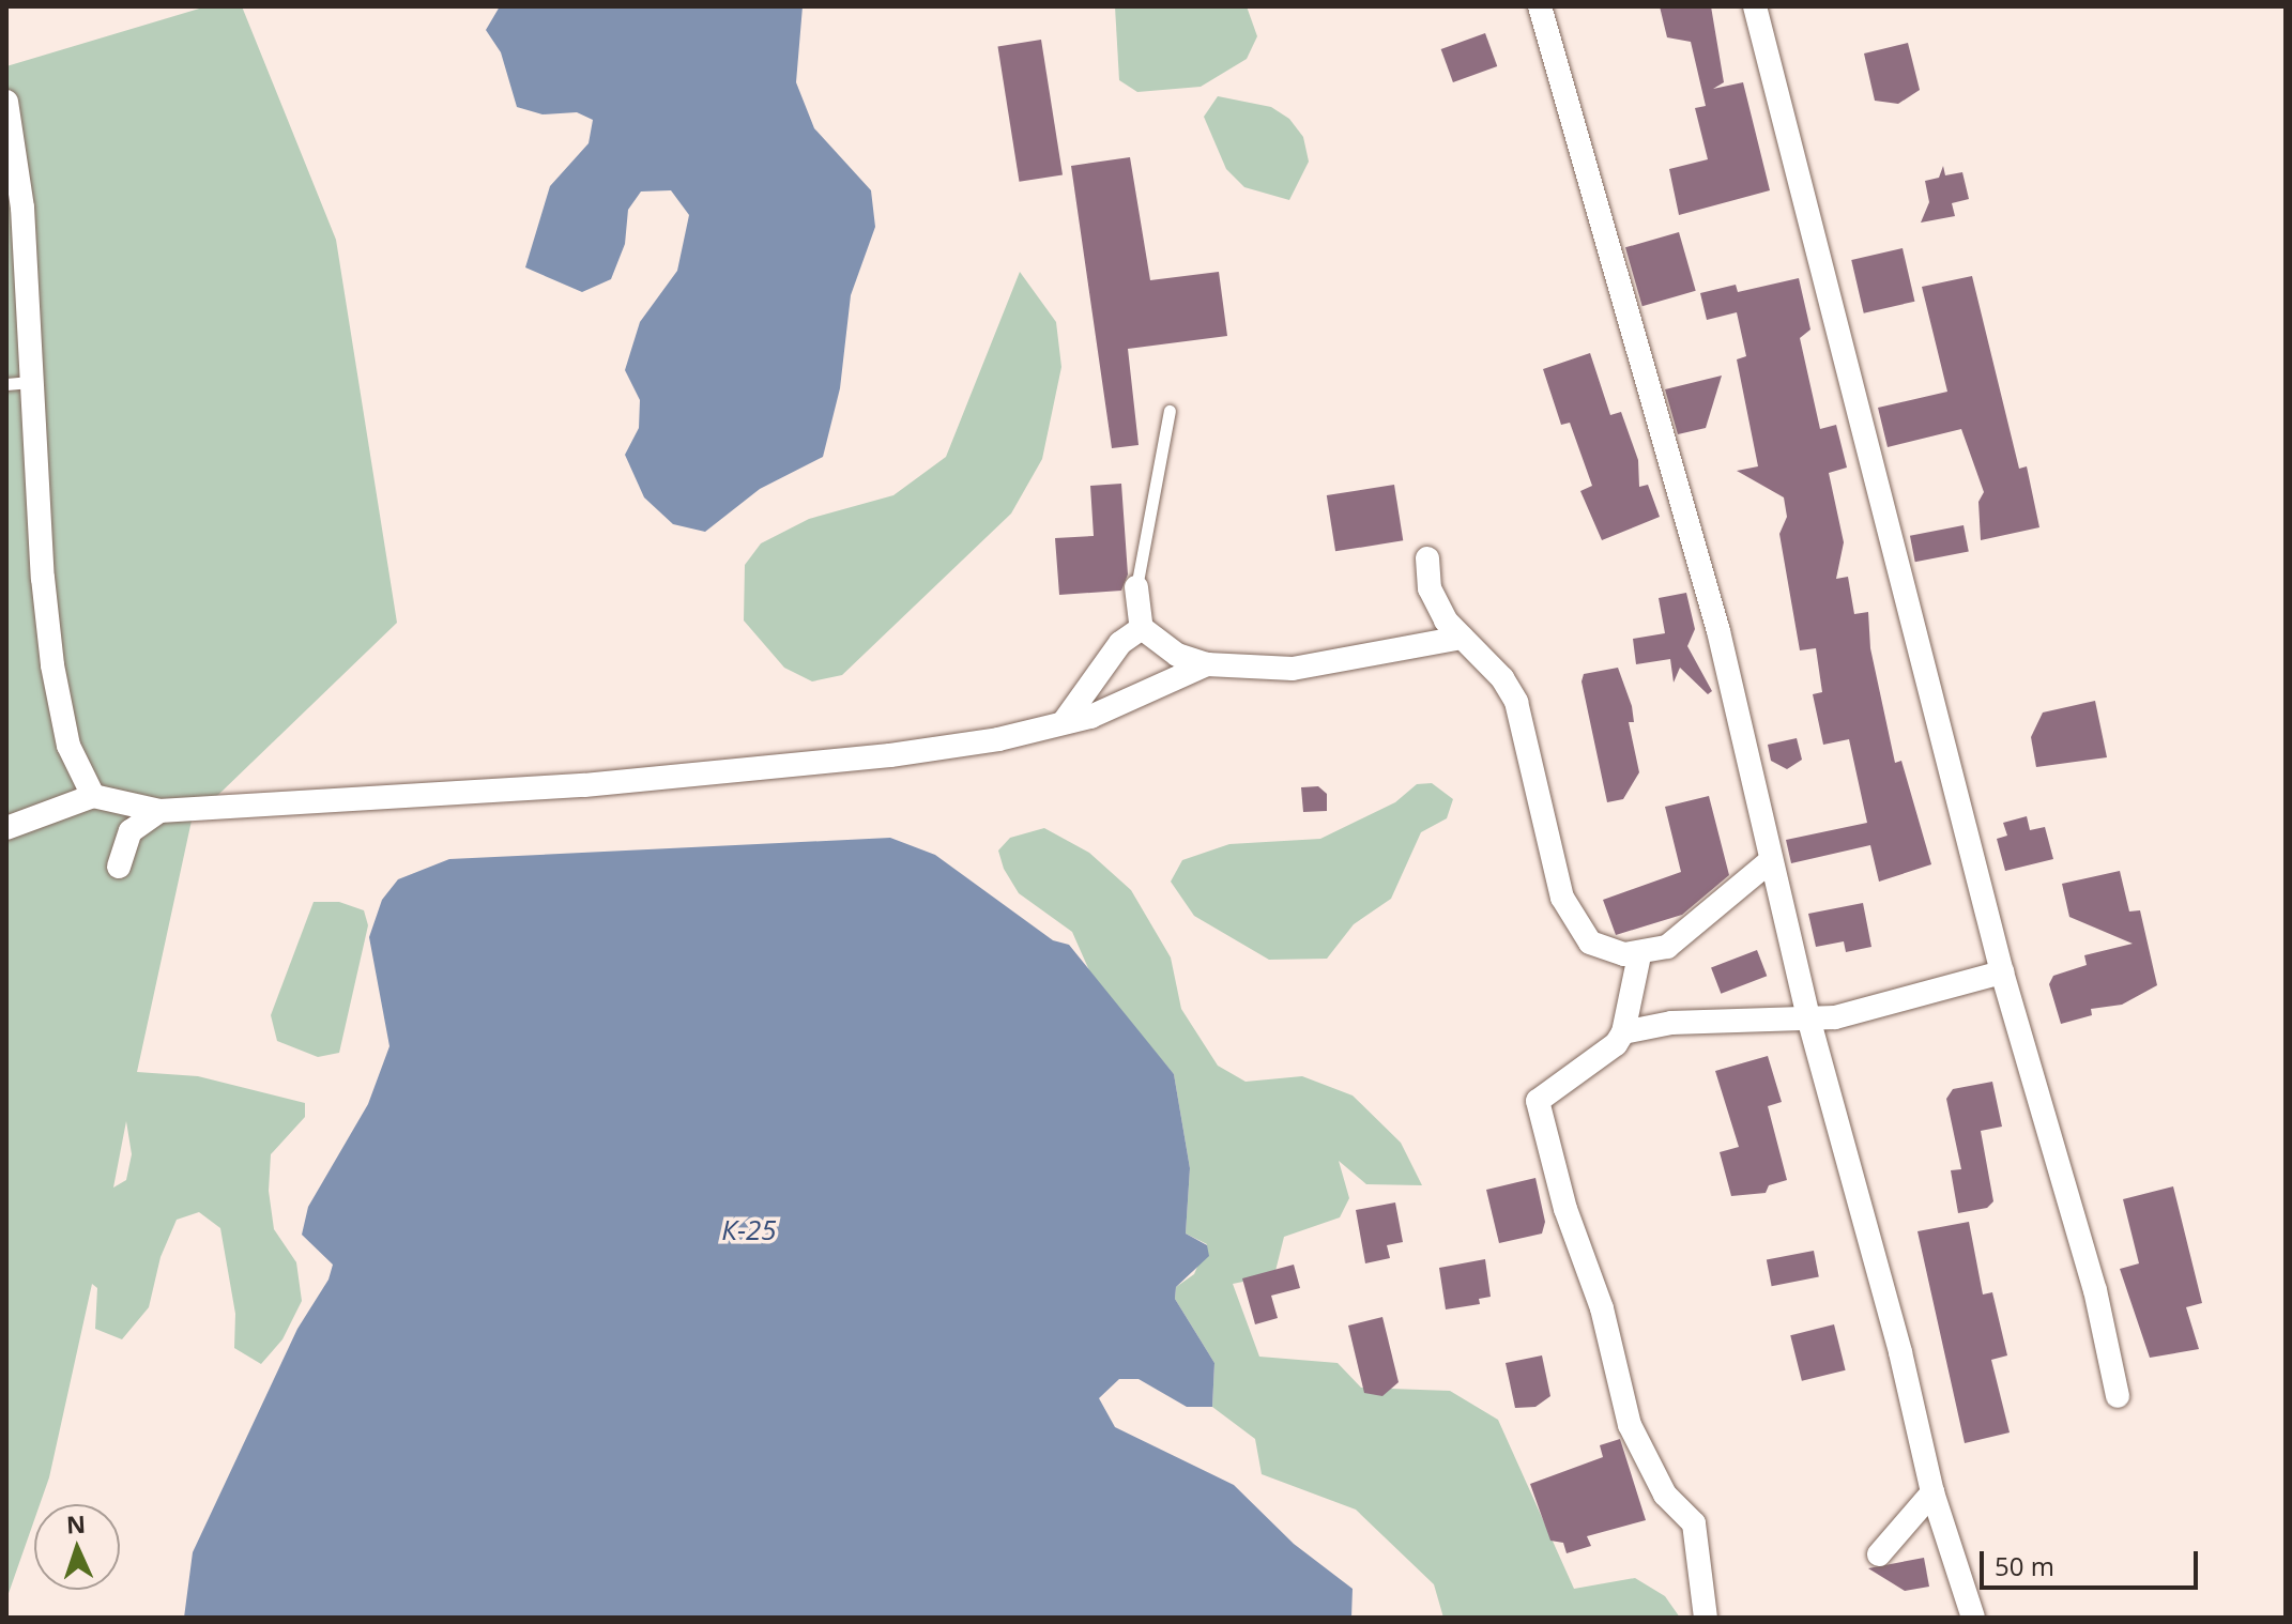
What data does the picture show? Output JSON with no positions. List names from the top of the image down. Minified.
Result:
{"water":["К-25"],"scale_bar":"50 m","north":"top"}
